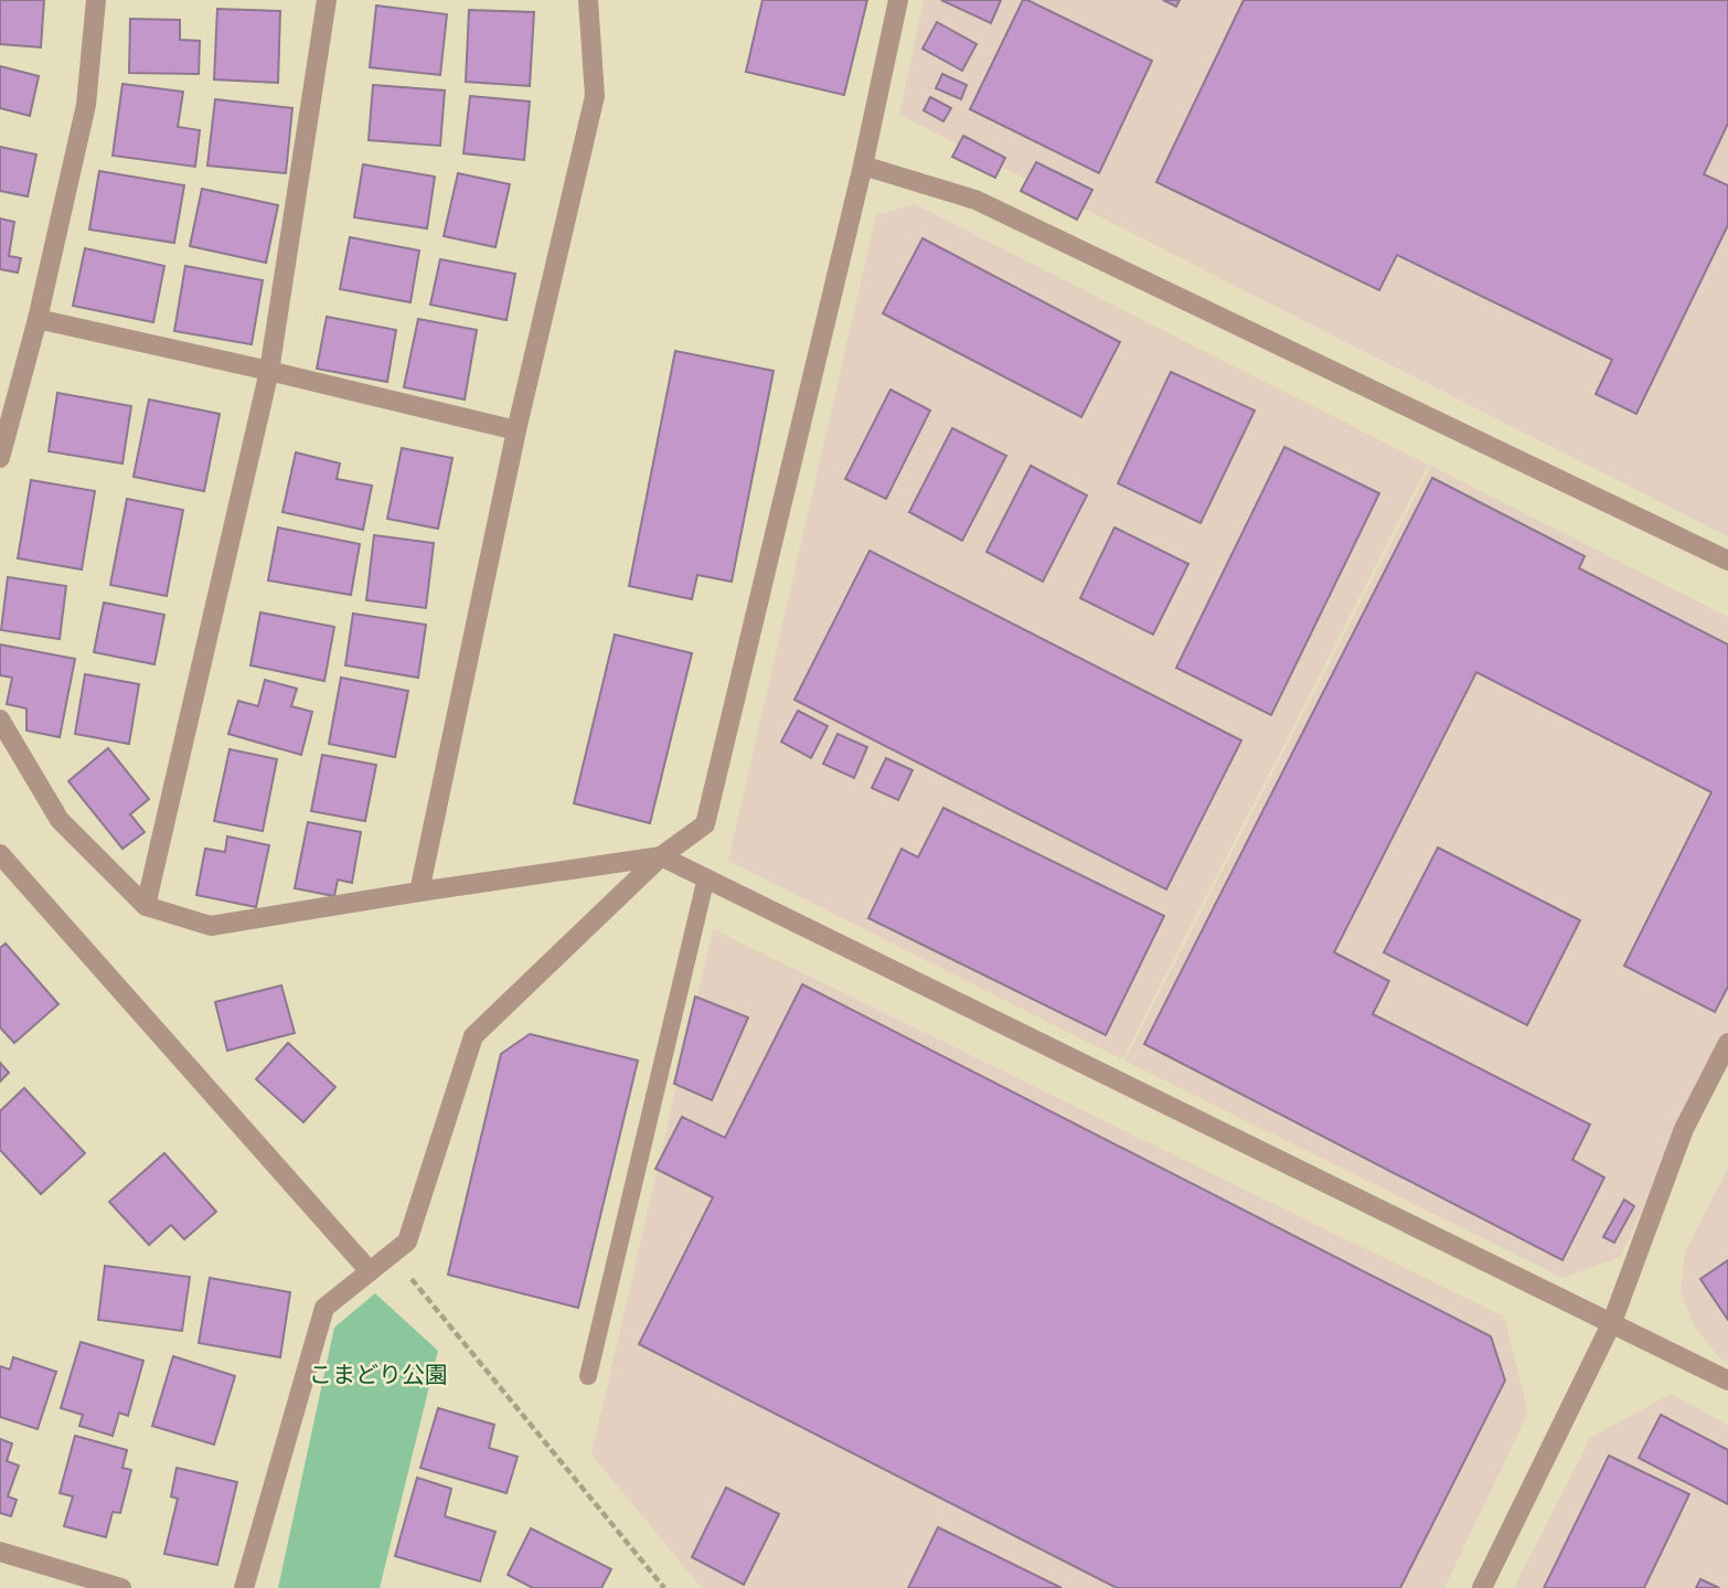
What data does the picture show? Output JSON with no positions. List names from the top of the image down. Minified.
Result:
{"parks":["こまどり公園"]}
